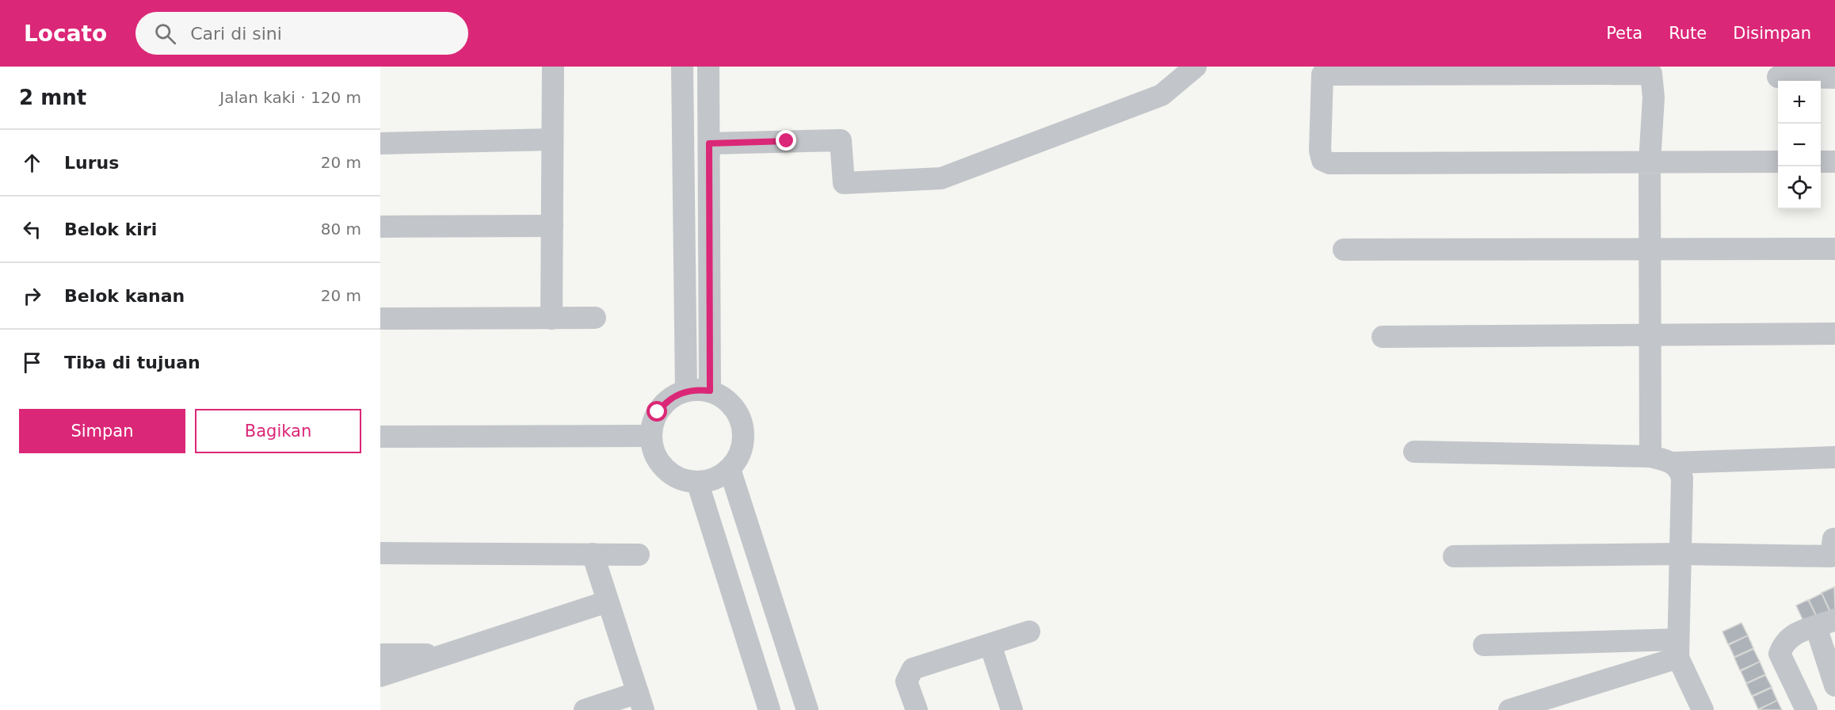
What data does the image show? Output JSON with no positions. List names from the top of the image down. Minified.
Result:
{"page":{"header":"Locato","search":"Cari di sini","nav":["Peta","Rute","Disimpan"],"heading":["2 mnt","Jalan kaki · 120 m"],"map_buttons":["+","−"],"list":[["Lurus","20 m"],["Belok kiri","80 m"],["Belok kanan","20 m"],"Tiba di tujuan"],"buttons":["Simpan","Bagikan"]}}
